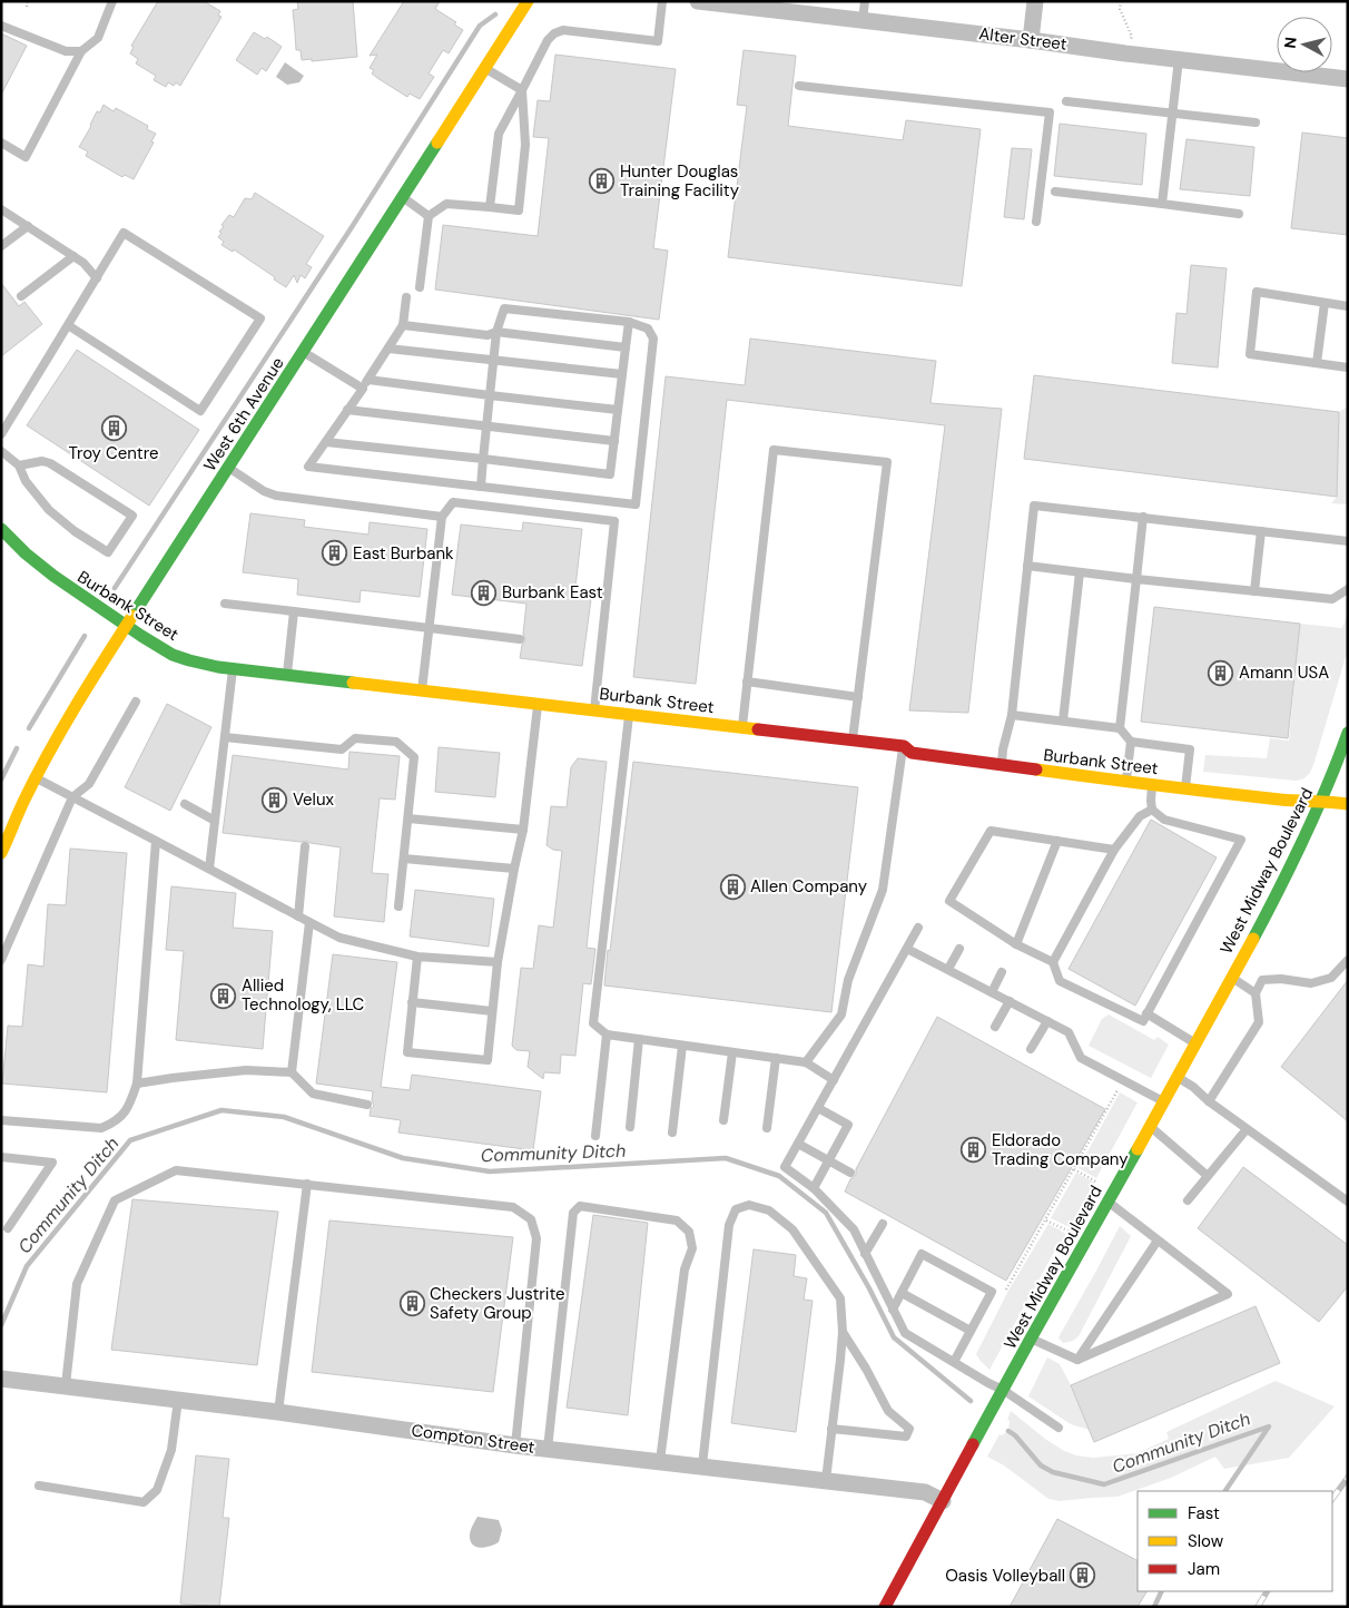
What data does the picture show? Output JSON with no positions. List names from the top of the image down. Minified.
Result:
{"streets":{"street":["Alter Street","West 6th Avenue","Burbank Street","West Midway Boulevard","Compton Street"]},"crossings":[["West 6th Avenue","Burbank Street"],["Burbank Street","West Midway Boulevard"],["West Midway Boulevard","Compton Street"]],"water":["Community Ditch"],"places":{"building":["Hunter Douglas Training Facility","Troy Centre","East Burbank","Burbank East","Amann USA","Velux","Allen Company","Allied Technology, LLC","Eldorado Trading Company","Checkers Justrite Safety Group","Oasis Volleyball"]},"legend":["Fast","Slow","Jam"],"north":"left"}
